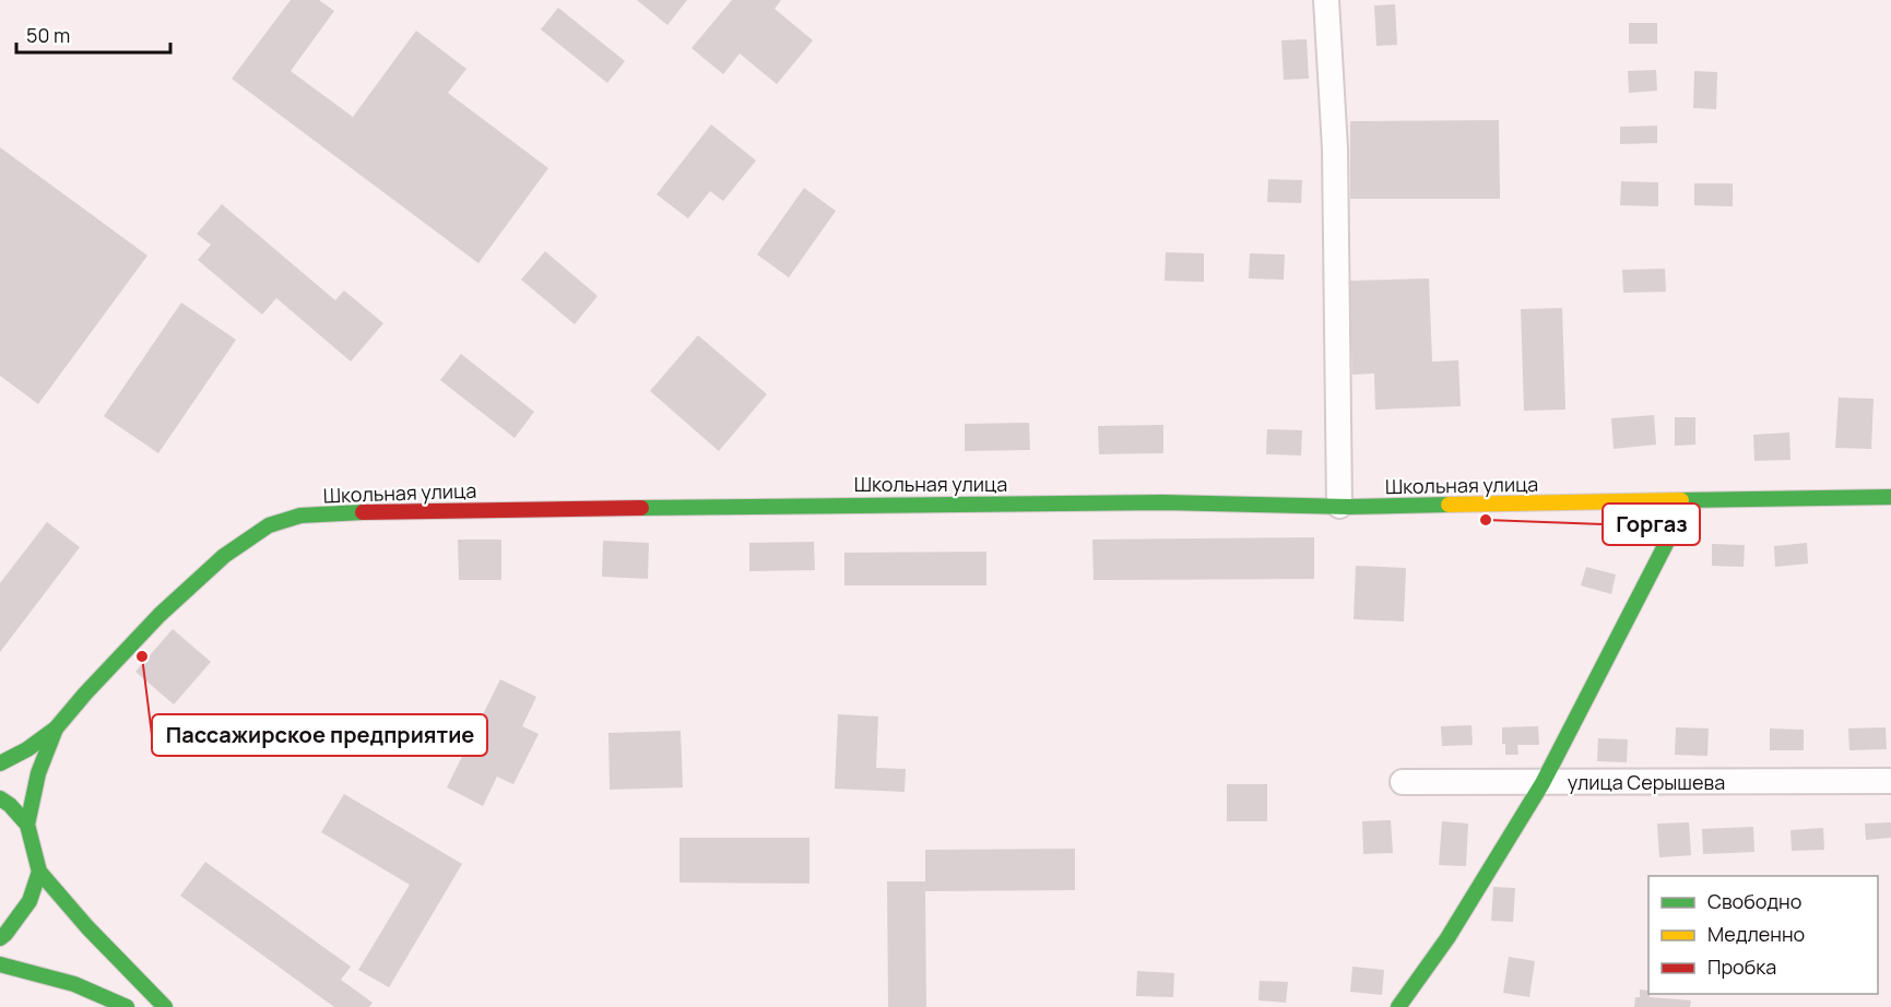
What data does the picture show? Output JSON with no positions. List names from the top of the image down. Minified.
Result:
{"streets":{"main road":["Школьная улица"],"street":["улица Серышева"]},"places":["Горгаз","Пассажирское предприятие"],"legend":["Свободно","Медленно","Пробка"],"scale_bar":"50 m"}
